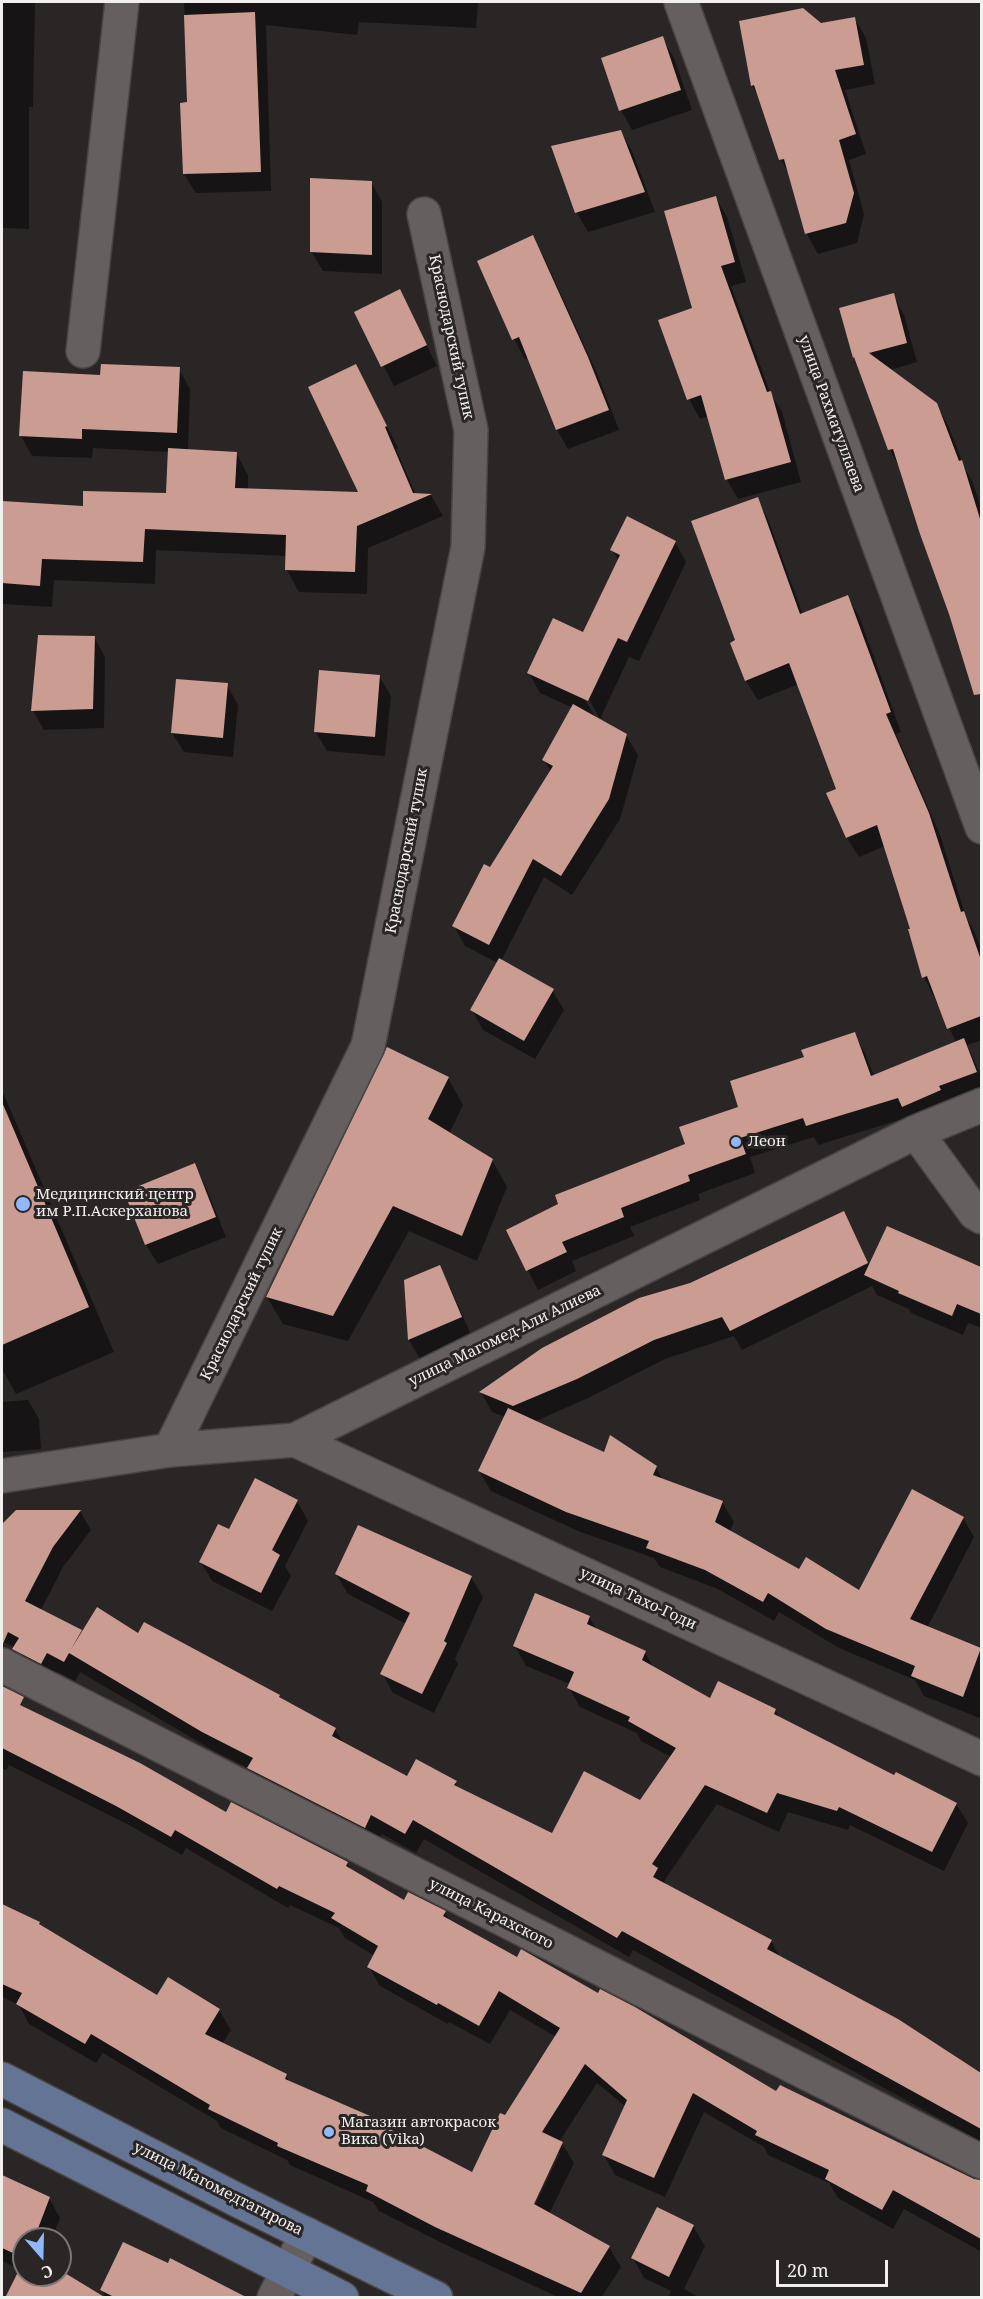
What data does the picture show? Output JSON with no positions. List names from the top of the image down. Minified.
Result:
{"streets":{"main road":["улица Магомедтагирова"],"street":["Краснодарский тупик","улица Рахматуллаева","улица Магомед-Али Алиева","улица Тахо-Годи","улица Карахского"]},"crossings":[["Краснодарский тупик","улица Магомед-Али Алиева"],["улица Магомед-Али Алиева","улица Тахо-Годи"]],"places":["Леон","Медицинский центр им Р.П.Аскерханова","Магазин автокрасок Вика (Vika)"],"scale_bar":"20 m","north":"bottom"}
